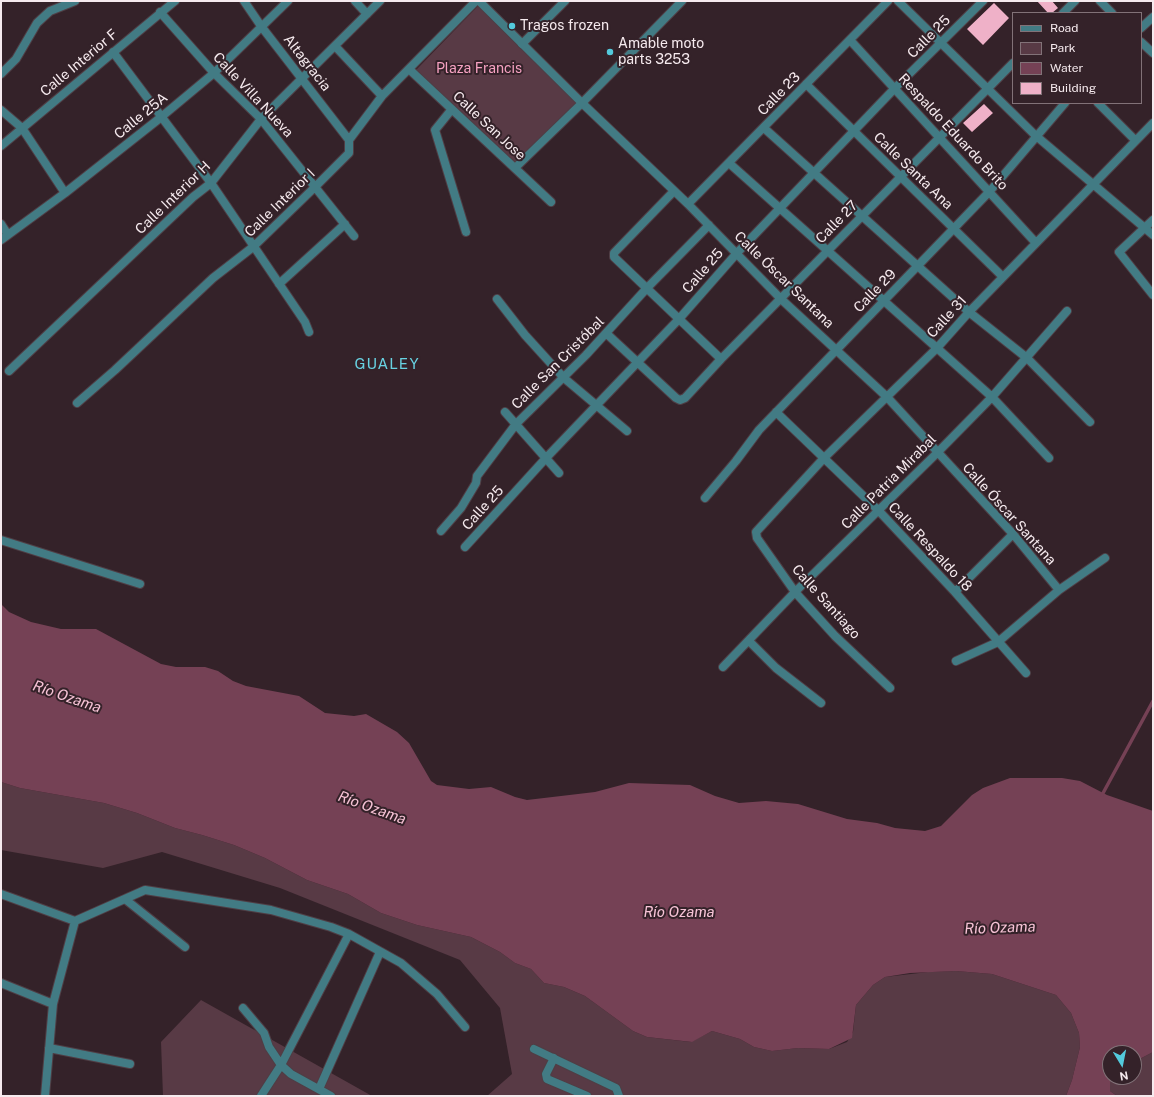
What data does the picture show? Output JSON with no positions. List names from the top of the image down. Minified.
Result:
{"streets":{"street":["Calle 25","Calle Interior F","Altagracia","Calle 23","Calle Villa Nueva","Calle 25A","Calle San Jose","Respaldo Eduardo Brito","Calle Santa Ana","Calle Interior H","Calle Interior I","Calle 27","Calle Óscar Santana","Calle 29","Calle 31","Calle San Cristóbal","Calle Patria Mirabal","Calle Respaldo 18","Calle Santiago"]},"crossings":[["Calle 25","Respaldo Eduardo Brito"],["Calle 25","Calle Santa Ana"],["Calle 25","Calle 27"],["Calle 25","Calle Óscar Santana"],["Calle Interior F","Calle Villa Nueva"],["Altagracia","Calle 25A"],["Altagracia","Calle Interior H"],["Altagracia","Calle Interior I"],["Calle 23","Respaldo Eduardo Brito"],["Calle 23","Calle Santa Ana"],["Calle 23","Calle Óscar Santana"],["Calle Villa Nueva","Calle 25A"],["Calle Villa Nueva","Calle Interior H"],["Calle Villa Nueva","Calle Interior I"],["Calle San Jose","Calle Interior I"],["Respaldo Eduardo Brito","Calle 27"],["Respaldo Eduardo Brito","Calle 29"],["Respaldo Eduardo Brito","Calle 31"],["Calle Santa Ana","Calle 27"],["Calle Santa Ana","Calle 29"],["Calle Santa Ana","Calle 31"],["Calle Interior I","Calle Óscar Santana"],["Calle 27","Calle Óscar Santana"],["Calle Óscar Santana","Calle 29"],["Calle Óscar Santana","Calle 31"],["Calle Óscar Santana","Calle San Cristóbal"],["Calle Óscar Santana","Calle Patria Mirabal"],["Calle 29","Calle Respaldo 18"],["Calle 31","Calle Respaldo 18"],["Calle 31","Calle Santiago"],["Calle Patria Mirabal","Calle Respaldo 18"],["Calle Patria Mirabal","Calle Santiago"]],"districts":["GUALEY"],"water":["Río Ozama"],"parks":["Plaza Francis"],"places":["Tragos frozen","Amable moto parts 3253"],"legend":["Road","Park","Water","Building"],"north":"bottom"}
